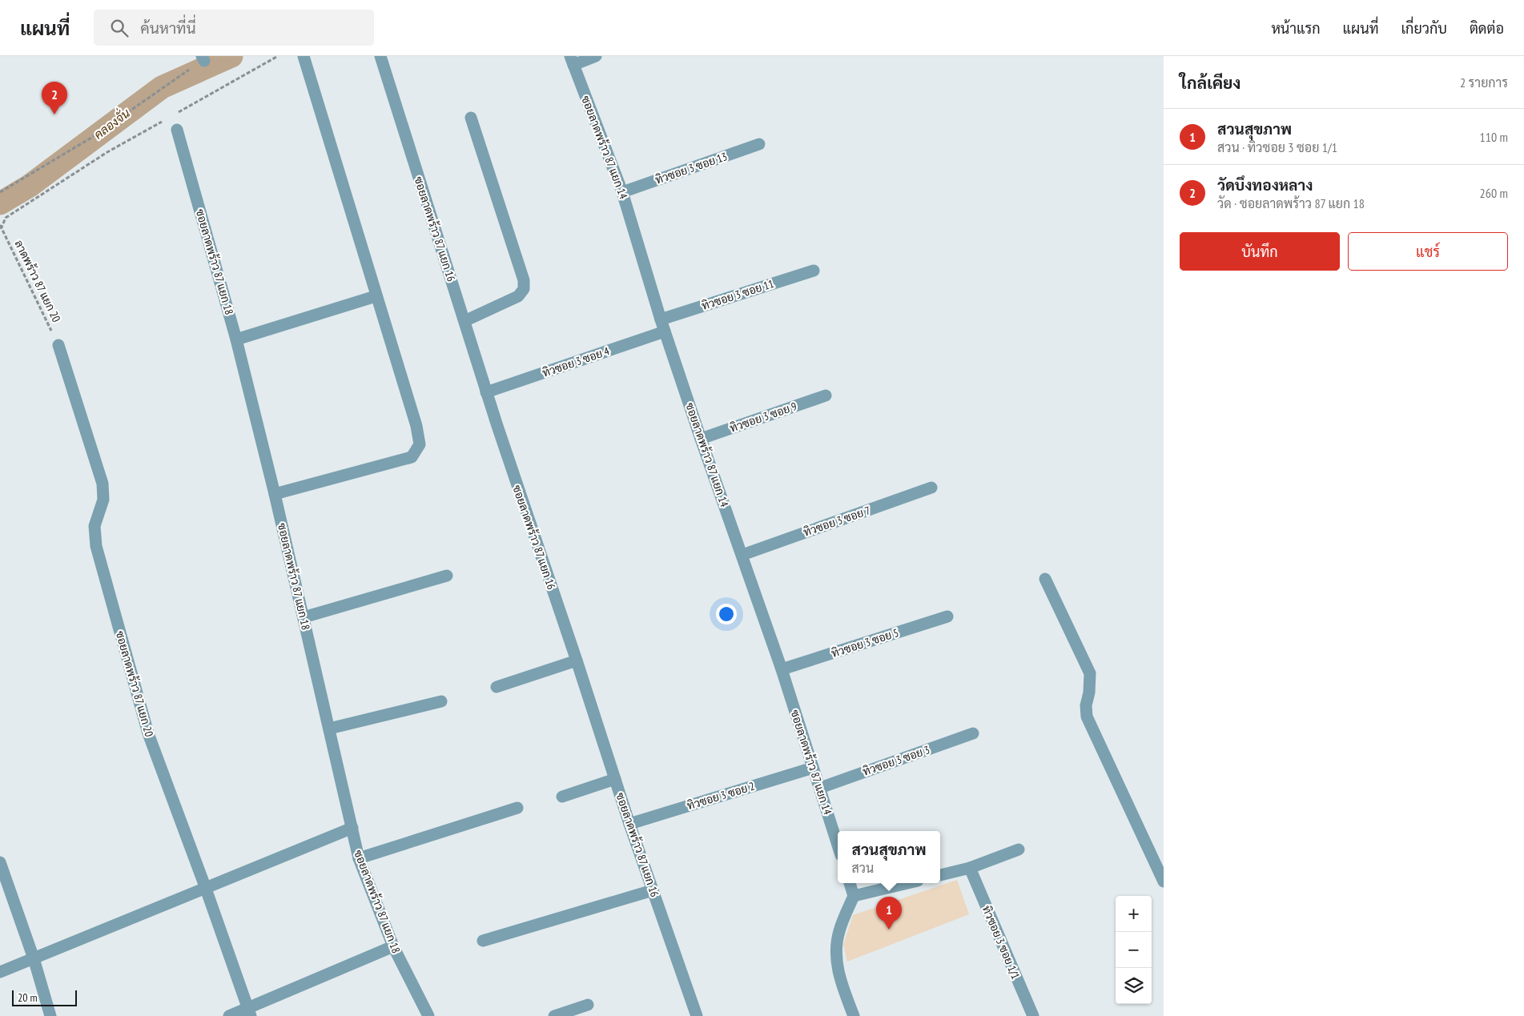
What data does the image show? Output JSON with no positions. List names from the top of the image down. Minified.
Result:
{"streets":{"street":["ซอยลาดพร้าว 87 แยก 14","ทิวซอย 3 ซอย 13","ซอยลาดพร้าว 87 แยก 16","ซอยลาดพร้าว 87 แยก 18","ทิวซอย 3 ซอย 11","ทิวซอย 3 ซอย 4","ทิวซอย 3 ซอย 9","ทิวซอย 3 ซอย 7","ทิวซอย 3 ซอย 5","ซอยลาดพร้าว 87 แยก 20","ทิวซอย 3 ซอย 3","ทิวซอย 3 ซอย 2","ทิวซอย 3 ซอย 1/1"],"path":["ลาดพร้าว 87 แยก 20"]},"crossings":[["ซอยลาดพร้าว 87 แยก 14","ทิวซอย 3 ซอย 13"],["ซอยลาดพร้าว 87 แยก 14","ทิวซอย 3 ซอย 11"],["ซอยลาดพร้าว 87 แยก 14","ทิวซอย 3 ซอย 4"],["ซอยลาดพร้าว 87 แยก 14","ทิวซอย 3 ซอย 9"],["ซอยลาดพร้าว 87 แยก 14","ทิวซอย 3 ซอย 7"],["ซอยลาดพร้าว 87 แยก 14","ทิวซอย 3 ซอย 5"],["ซอยลาดพร้าว 87 แยก 14","ทิวซอย 3 ซอย 3"],["ซอยลาดพร้าว 87 แยก 14","ทิวซอย 3 ซอย 2"],["ซอยลาดพร้าว 87 แยก 16","ทิวซอย 3 ซอย 4"],["ซอยลาดพร้าว 87 แยก 16","ทิวซอย 3 ซอย 2"],["ลาดพร้าว 87 แยก 20","ซอยลาดพร้าว 87 แยก 20"]],"water":["คลองจั่น"],"scale_bar":"20 m","page":{"header":"แผนที่","search":"ค้นหาที่นี่","nav":["หน้าแรก","แผนที่","เกี่ยวกับ","ติดต่อ"],"heading":["ใกล้เคียง","2 รายการ"],"pins":["2","1"],"list":[{"mark":"1","name":"สวนสุขภาพ","note":"สวน · ทิวซอย 3 ซอย 1/1","value":"110 m"},{"mark":"2","name":"วัดบึงทองหลาง","note":"วัด · ซอยลาดพร้าว 87 แยก 18","value":"260 m"}],"buttons":["บันทึก","แชร์"],"popup":["สวนสุขภาพ","สวน"],"map_buttons":["+","−"],"scale":"20 m"}}
